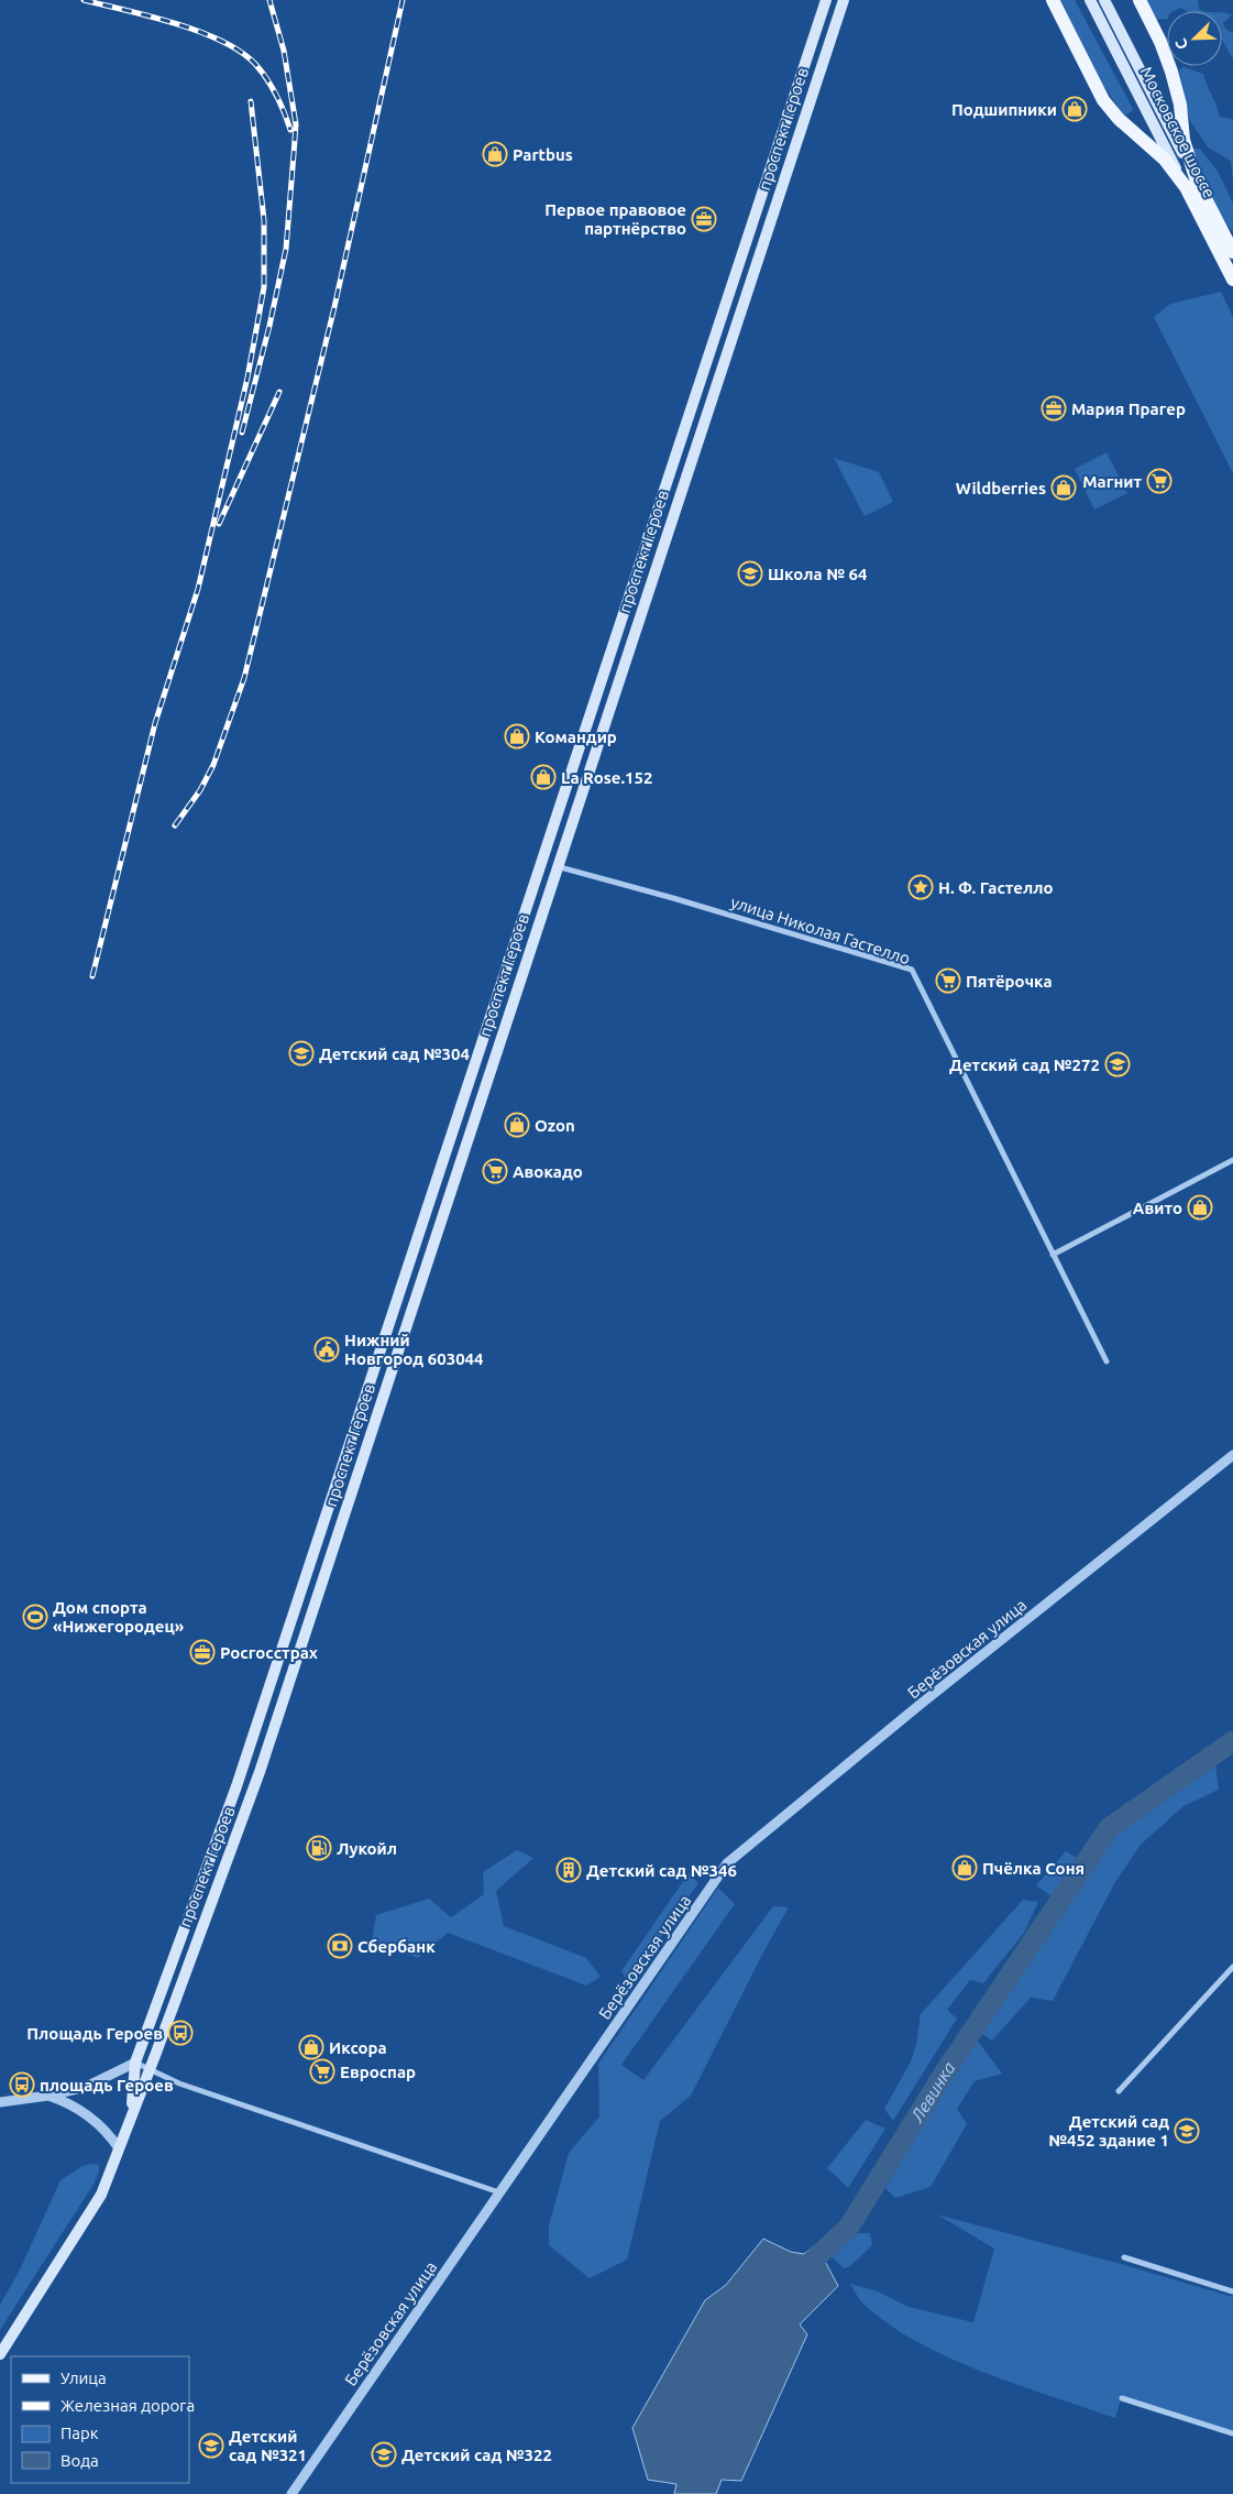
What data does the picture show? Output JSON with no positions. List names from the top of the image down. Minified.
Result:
{"streets":{"main road":["проспект Героев","Московское шоссе"],"street":["улица Николая Гастелло","Берёзовская улица"]},"crossings":[["проспект Героев","улица Николая Гастелло"]],"water":["Левинка"],"places":{"shop":["Подшипники","Partbus","Wildberries","Командир","La Rose.152","Ozon","Авито","Пчёлка Соня","Иксора"],"office":["Первое правовое партнёрство","Мария Прагер","Росгосстрах"],"supermarket":["Магнит","Пятёрочка","Авокадо","Евроспар"],"school or university":["Школа № 64","Детский сад №304","Детский сад №272","Детский сад №452 здание 1","Детский сад №321","Детский сад №322"],"place":["Н. Ф. Гастелло"],"public building":["Нижний Новгород 603044"],"sports":["Дом спорта «Нижегородец»"],"fuel station":["Лукойл"],"building":["Детский сад №346"],"bank":["Сбербанк"],"bus stop":["Площадь Героев","площадь Героев"]},"legend":["Улица","Железная дорога","Парк","Вода"],"north":"bottom left"}
